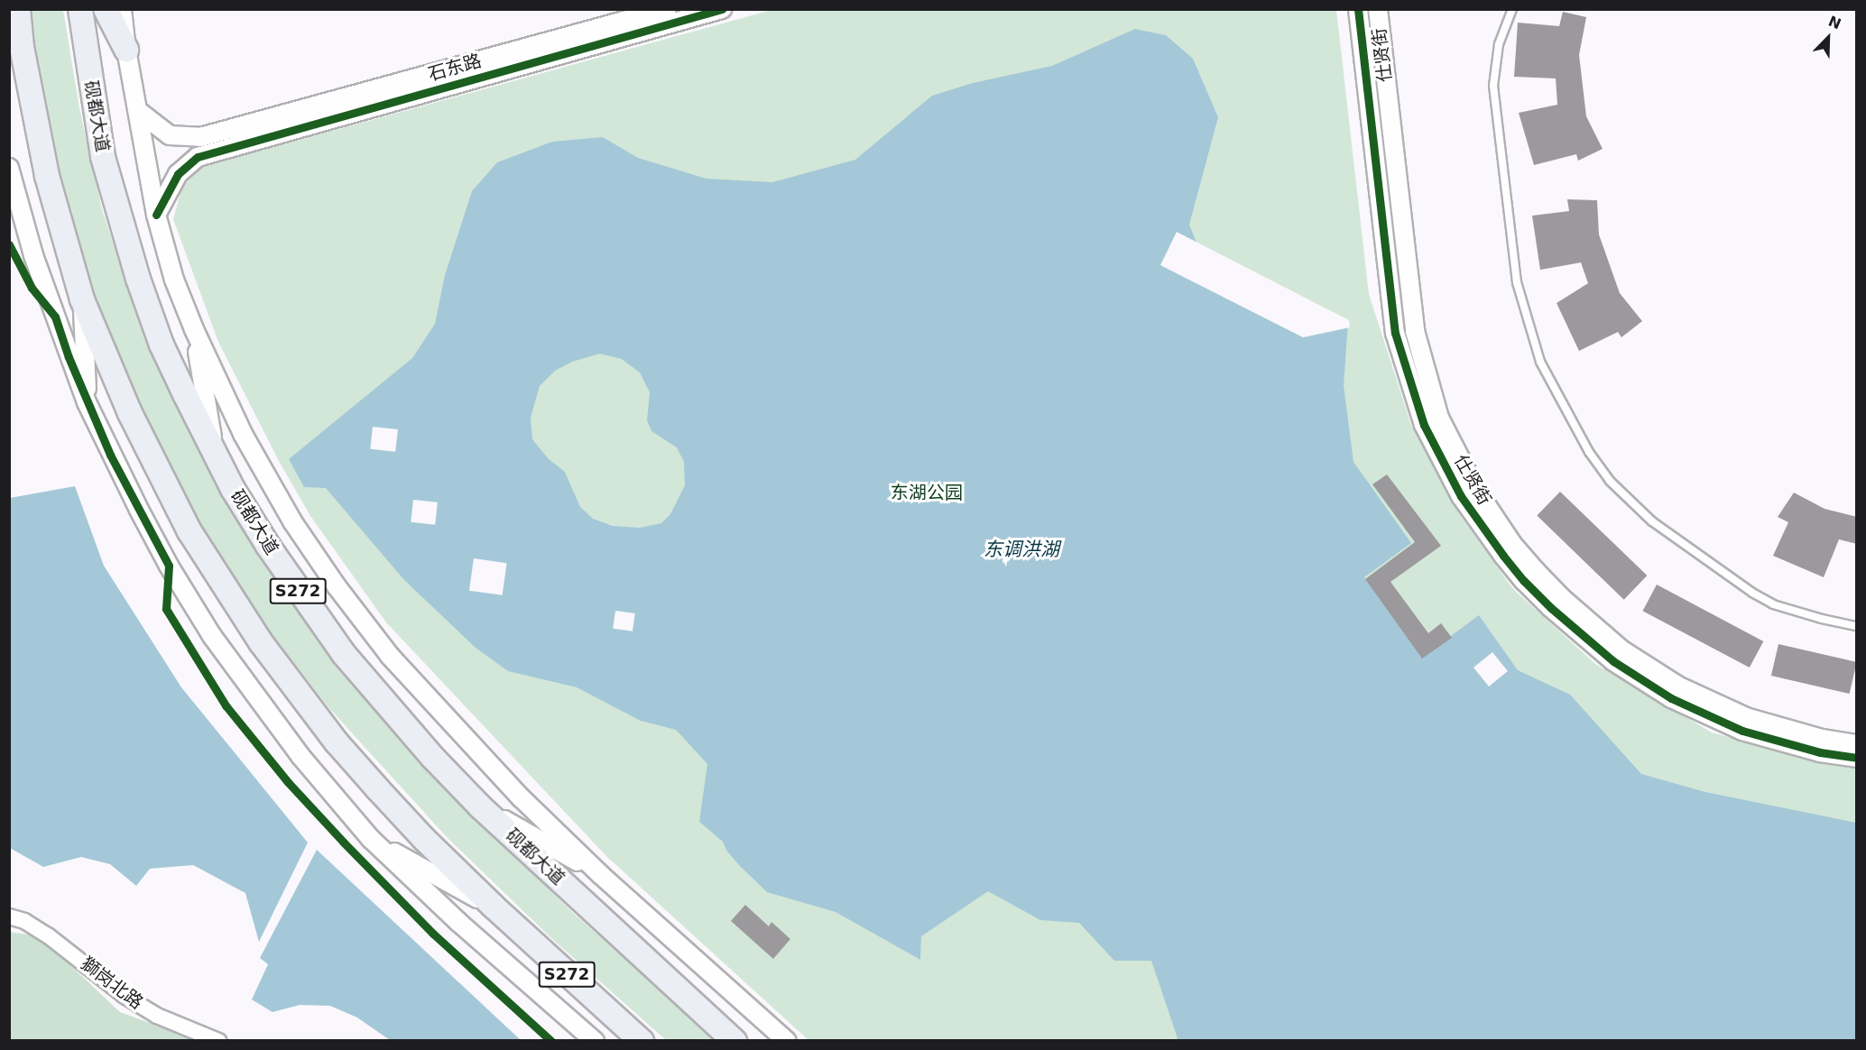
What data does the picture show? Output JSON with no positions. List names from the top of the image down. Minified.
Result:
{"streets":{"main road":["砚都大道","S272"],"street":["仕贤街","石东路","獅岗北路"]},"water":["东调洪湖"],"parks":["东湖公园"],"north":"top right"}
